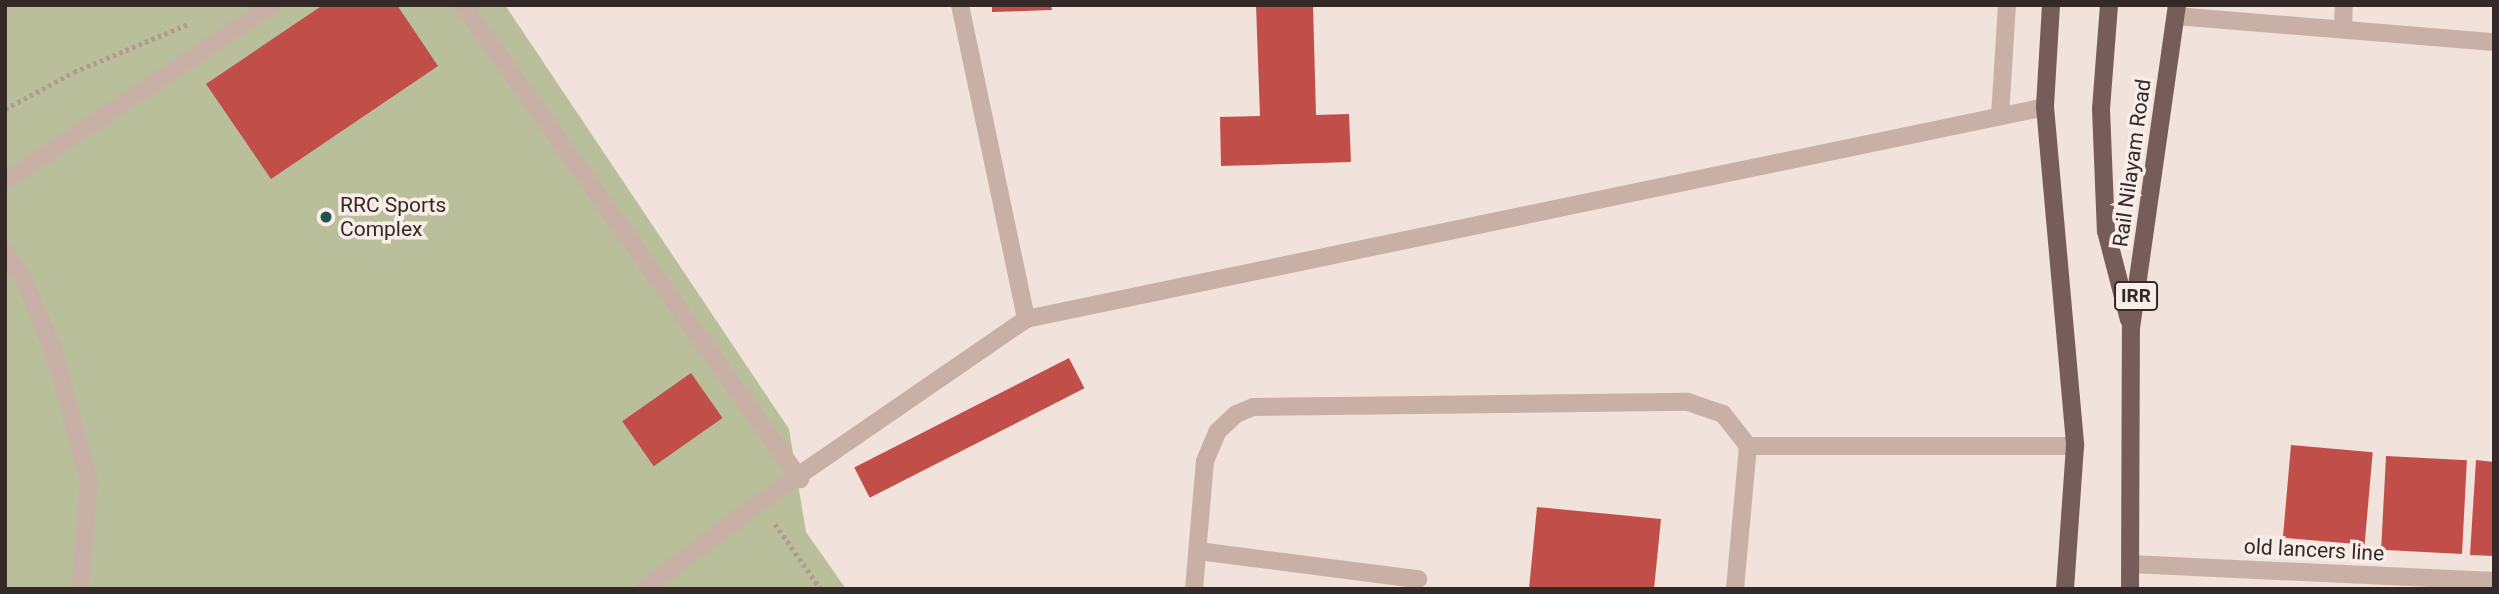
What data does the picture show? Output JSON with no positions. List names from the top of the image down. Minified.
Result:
{"streets":{"main road":["Rail Nilayam Road","IRR"],"street":["old lancers line"]},"crossings":[["Rail Nilayam Road","old lancers line"]],"places":["RRC Sports Complex"]}
